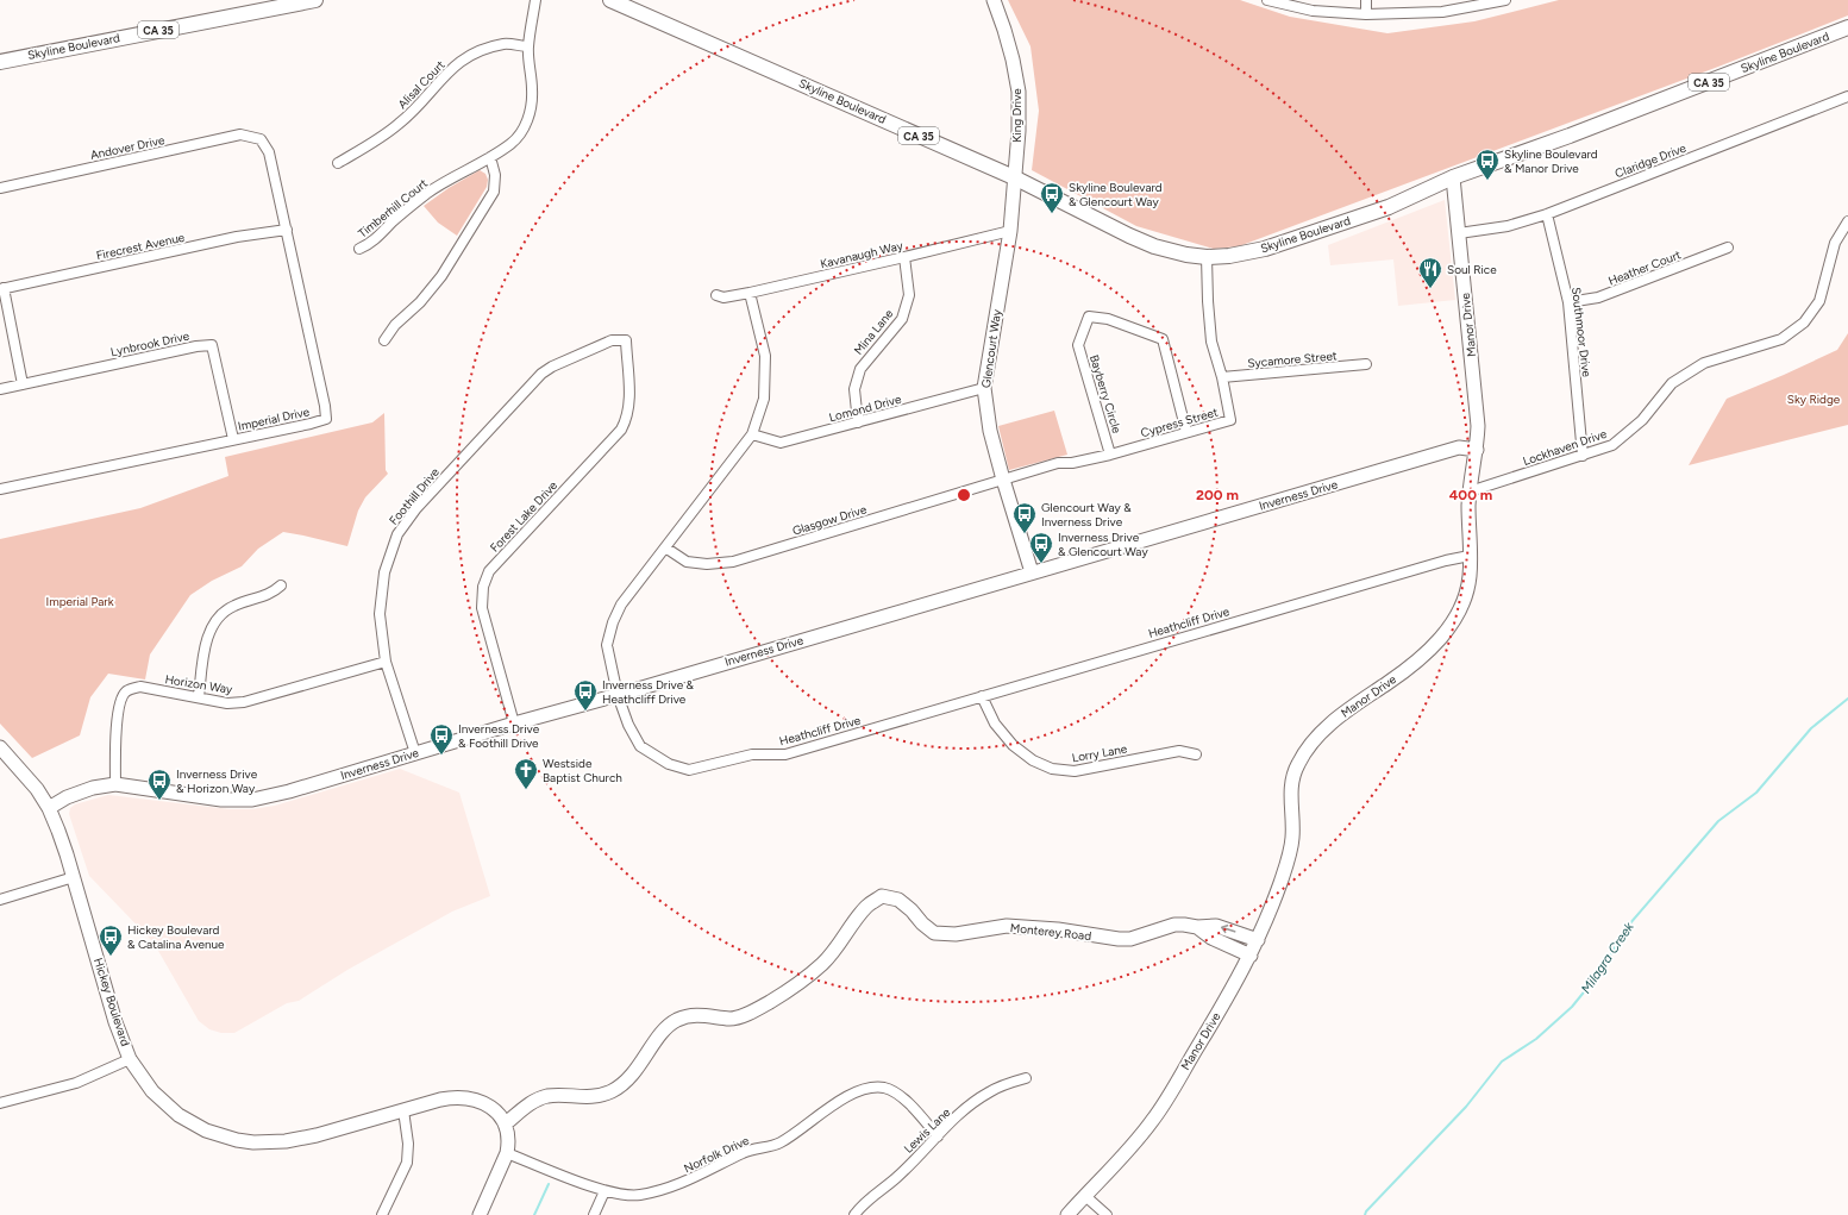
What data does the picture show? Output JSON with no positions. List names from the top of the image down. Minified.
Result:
{"streets":{"main road":["CA 35","Skyline Boulevard"],"street":["Alisal Court","King Drive","Andover Drive","Claridge Drive","Timberhill Court","Firecrest Avenue","Kavanaugh Way","Heather Court","Manor Drive","Mina Lane","Southmoor Drive","Lynbrook Drive","Glencourt Way","Sycamore Street","Bayberry Circle","Lomond Drive","Imperial Drive","Cypress Street","Lockhaven Drive","Inverness Drive","Foothill Drive","Forest Lake Drive","Glasgow Drive","Heathcliff Drive","Horizon Way","Lorry Lane","Monterey Road","Hickey Boulevard","Lewis Lane","Norfolk Drive"]},"crossings":[["Skyline Boulevard","King Drive"],["Skyline Boulevard","Manor Drive"],["Skyline Boulevard","Glencourt Way"],["Skyline Boulevard","Cypress Street"],["Alisal Court","Timberhill Court"],["King Drive","Glencourt Way"],["Andover Drive","Imperial Drive"],["Claridge Drive","Manor Drive"],["Claridge Drive","Southmoor Drive"],["Firecrest Avenue","Imperial Drive"],["Kavanaugh Way","Mina Lane"],["Kavanaugh Way","Glencourt Way"],["Kavanaugh Way","Heathcliff Drive"],["Heather Court","Southmoor Drive"],["Manor Drive","Lockhaven Drive"],["Manor Drive","Inverness Drive"],["Manor Drive","Heathcliff Drive"],["Manor Drive","Monterey Road"],["Mina Lane","Lomond Drive"],["Southmoor Drive","Lockhaven Drive"],["Lynbrook Drive","Imperial Drive"],["Glencourt Way","Lomond Drive"],["Glencourt Way","Cypress Street"],["Glencourt Way","Inverness Drive"],["Glencourt Way","Glasgow Drive"],["Sycamore Street","Cypress Street"],["Bayberry Circle","Cypress Street"],["Lomond Drive","Heathcliff Drive"],["Cypress Street","Glasgow Drive"],["Inverness Drive","Foothill Drive"],["Inverness Drive","Forest Lake Drive"],["Inverness Drive","Heathcliff Drive"],["Inverness Drive","Horizon Way"],["Inverness Drive","Hickey Boulevard"],["Foothill Drive","Forest Lake Drive"],["Foothill Drive","Horizon Way"],["Glasgow Drive","Heathcliff Drive"],["Heathcliff Drive","Lorry Lane"],["Monterey Road","Hickey Boulevard"],["Lewis Lane","Norfolk Drive"]],"water":["Milagra Creek"],"parks":["Sky Ridge","Imperial Park"],"places":{"bus stop":["Skyline Boulevard & Manor Drive","Skyline Boulevard & Glencourt Way","Glencourt Way & Inverness Drive","Inverness Drive & Glencourt Way","Inverness Drive & Heathcliff Drive","Inverness Drive & Foothill Drive","Inverness Drive & Horizon Way","Hickey Boulevard & Catalina Avenue"],"restaurant":["Soul Rice"],"church":["Westside Baptist Church"]},"rings":["200 m","400 m"]}
